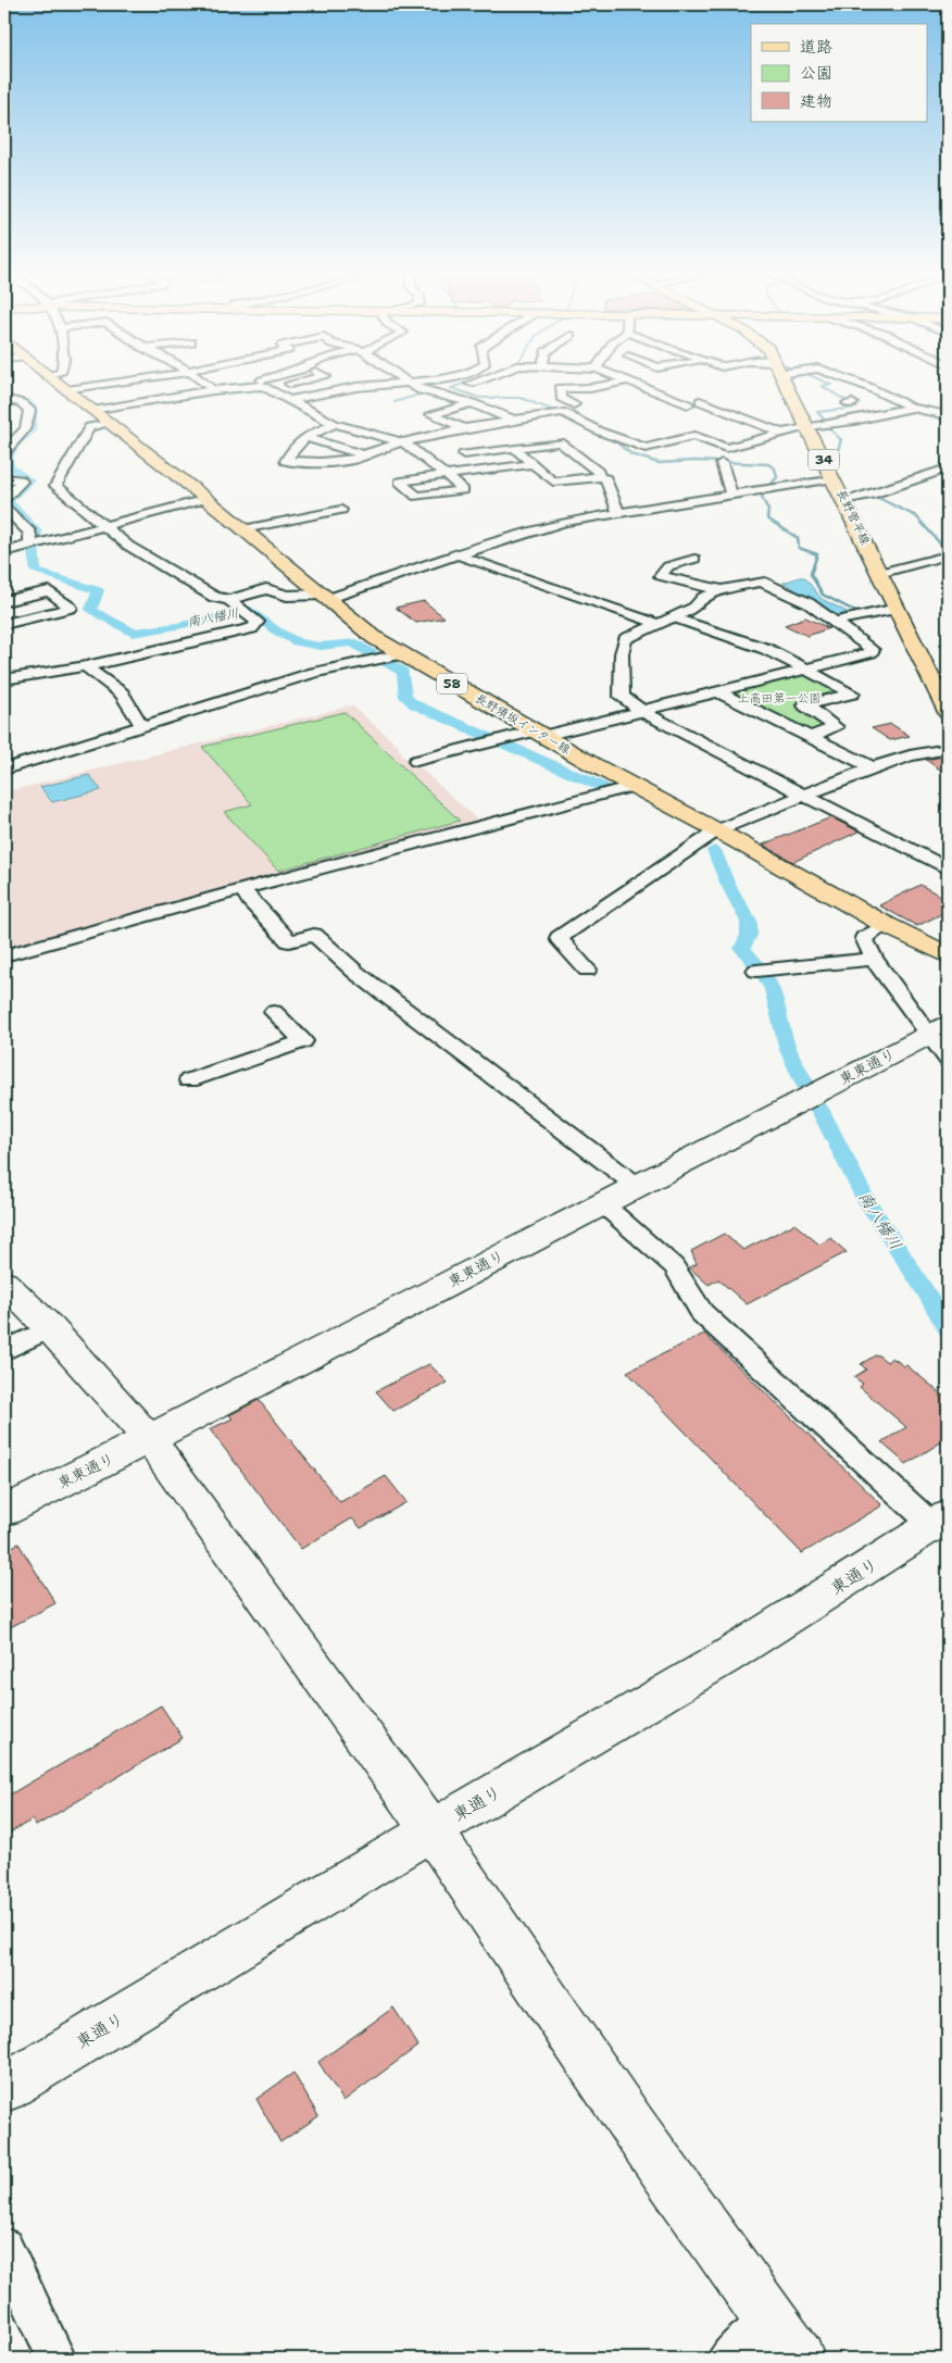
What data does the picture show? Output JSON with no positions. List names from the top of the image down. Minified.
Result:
{"streets":{"main road":["34","長野菅平線","58","長野須坂インター線"],"street":["東東通り","東通り"]},"water":["南八幡川"],"parks":["上高田第一公園"],"legend":["道路","公園","建物"]}
